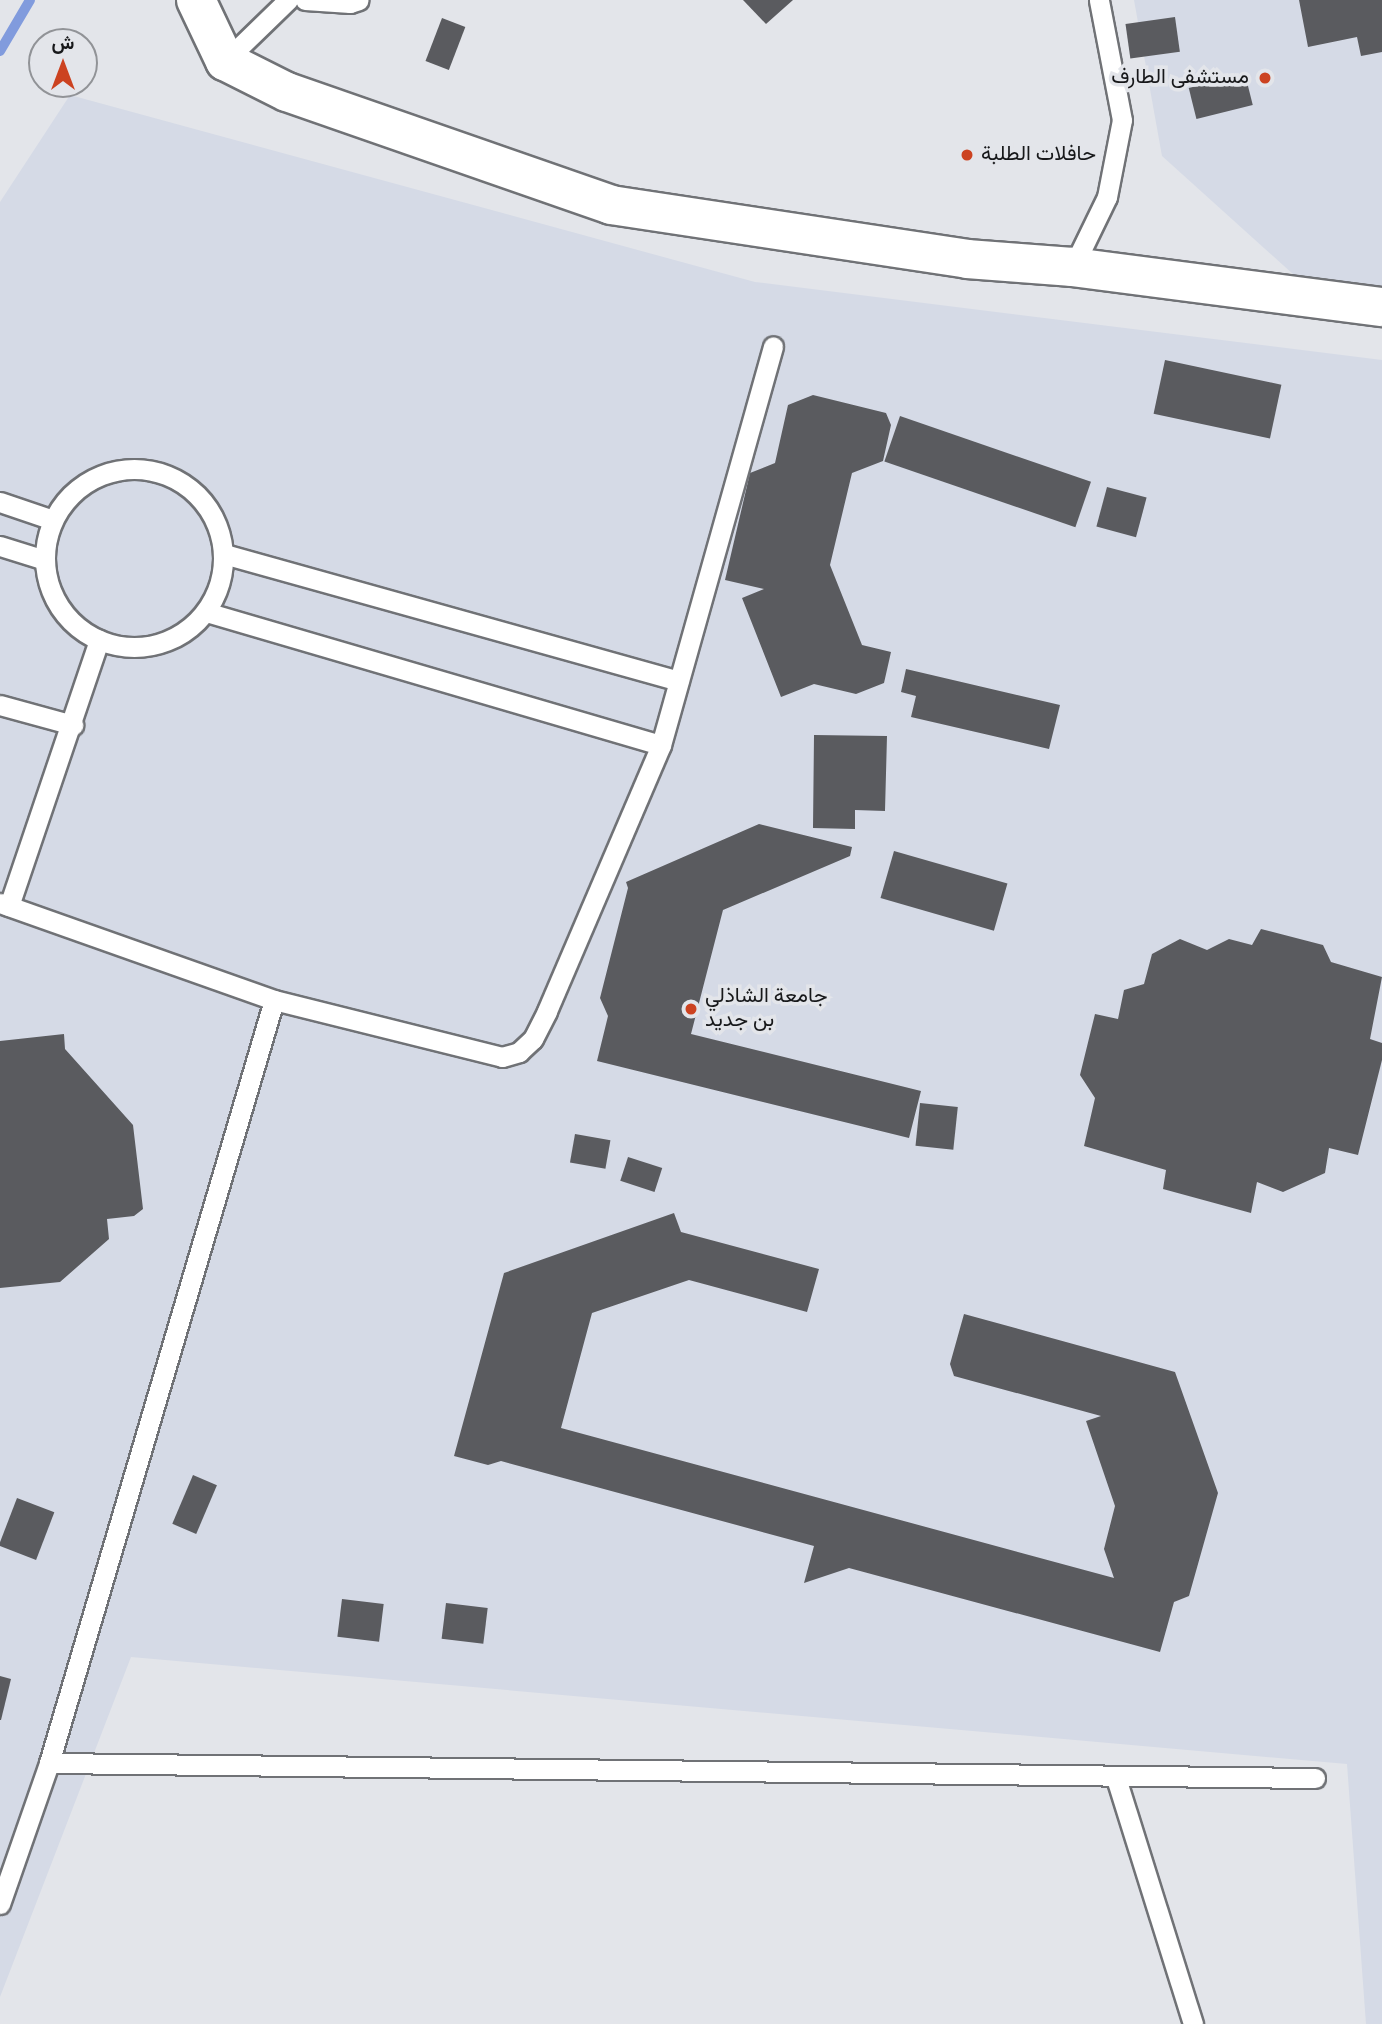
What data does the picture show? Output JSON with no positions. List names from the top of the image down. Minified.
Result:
{"places":["مستشفى الطارف","حافلات الطلبة","جامعة الشاذلي بن جديد"],"north":"top"}
